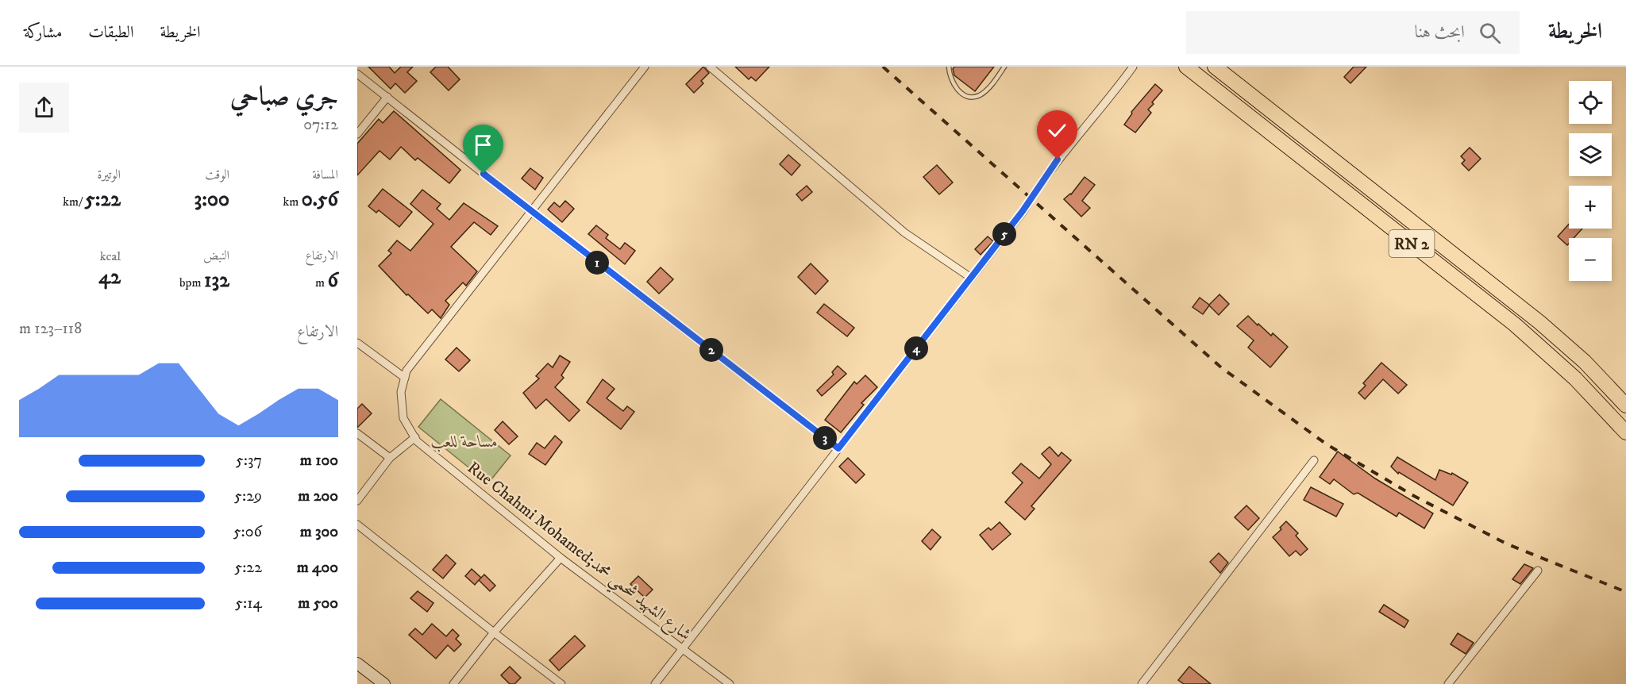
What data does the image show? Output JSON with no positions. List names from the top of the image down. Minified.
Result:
{"streets":{"highway":["RN 2"],"street":["Rue Chahmi Mohamed;شارع الشهيد شحمي محمد"]},"parks":["مساحة للعب"],"page":{"header":"الخريطة","search":"ابحث هنا","nav":["الخريطة","الطبقات","مشاركة"],"heading":["جري صباحي","07:12"],"map_buttons":["+","−"],"stats":[["المسافة","0.56 km"],["الوقت","3:00"],["الوتيرة","5:22 /km"],["الارتفاع","6 m"],["النبض","132 bpm"],["kcal","42"]],"pins":["5","1","4","2","3"],"chart":["الارتفاع","118–123 m"],"list":[{"name":"100 m","note":"5:37"},{"name":"200 m","note":"5:29"},{"name":"300 m","note":"5:06"},{"name":"400 m","note":"5:22"},{"name":"500 m","note":"5:14"}]}}
